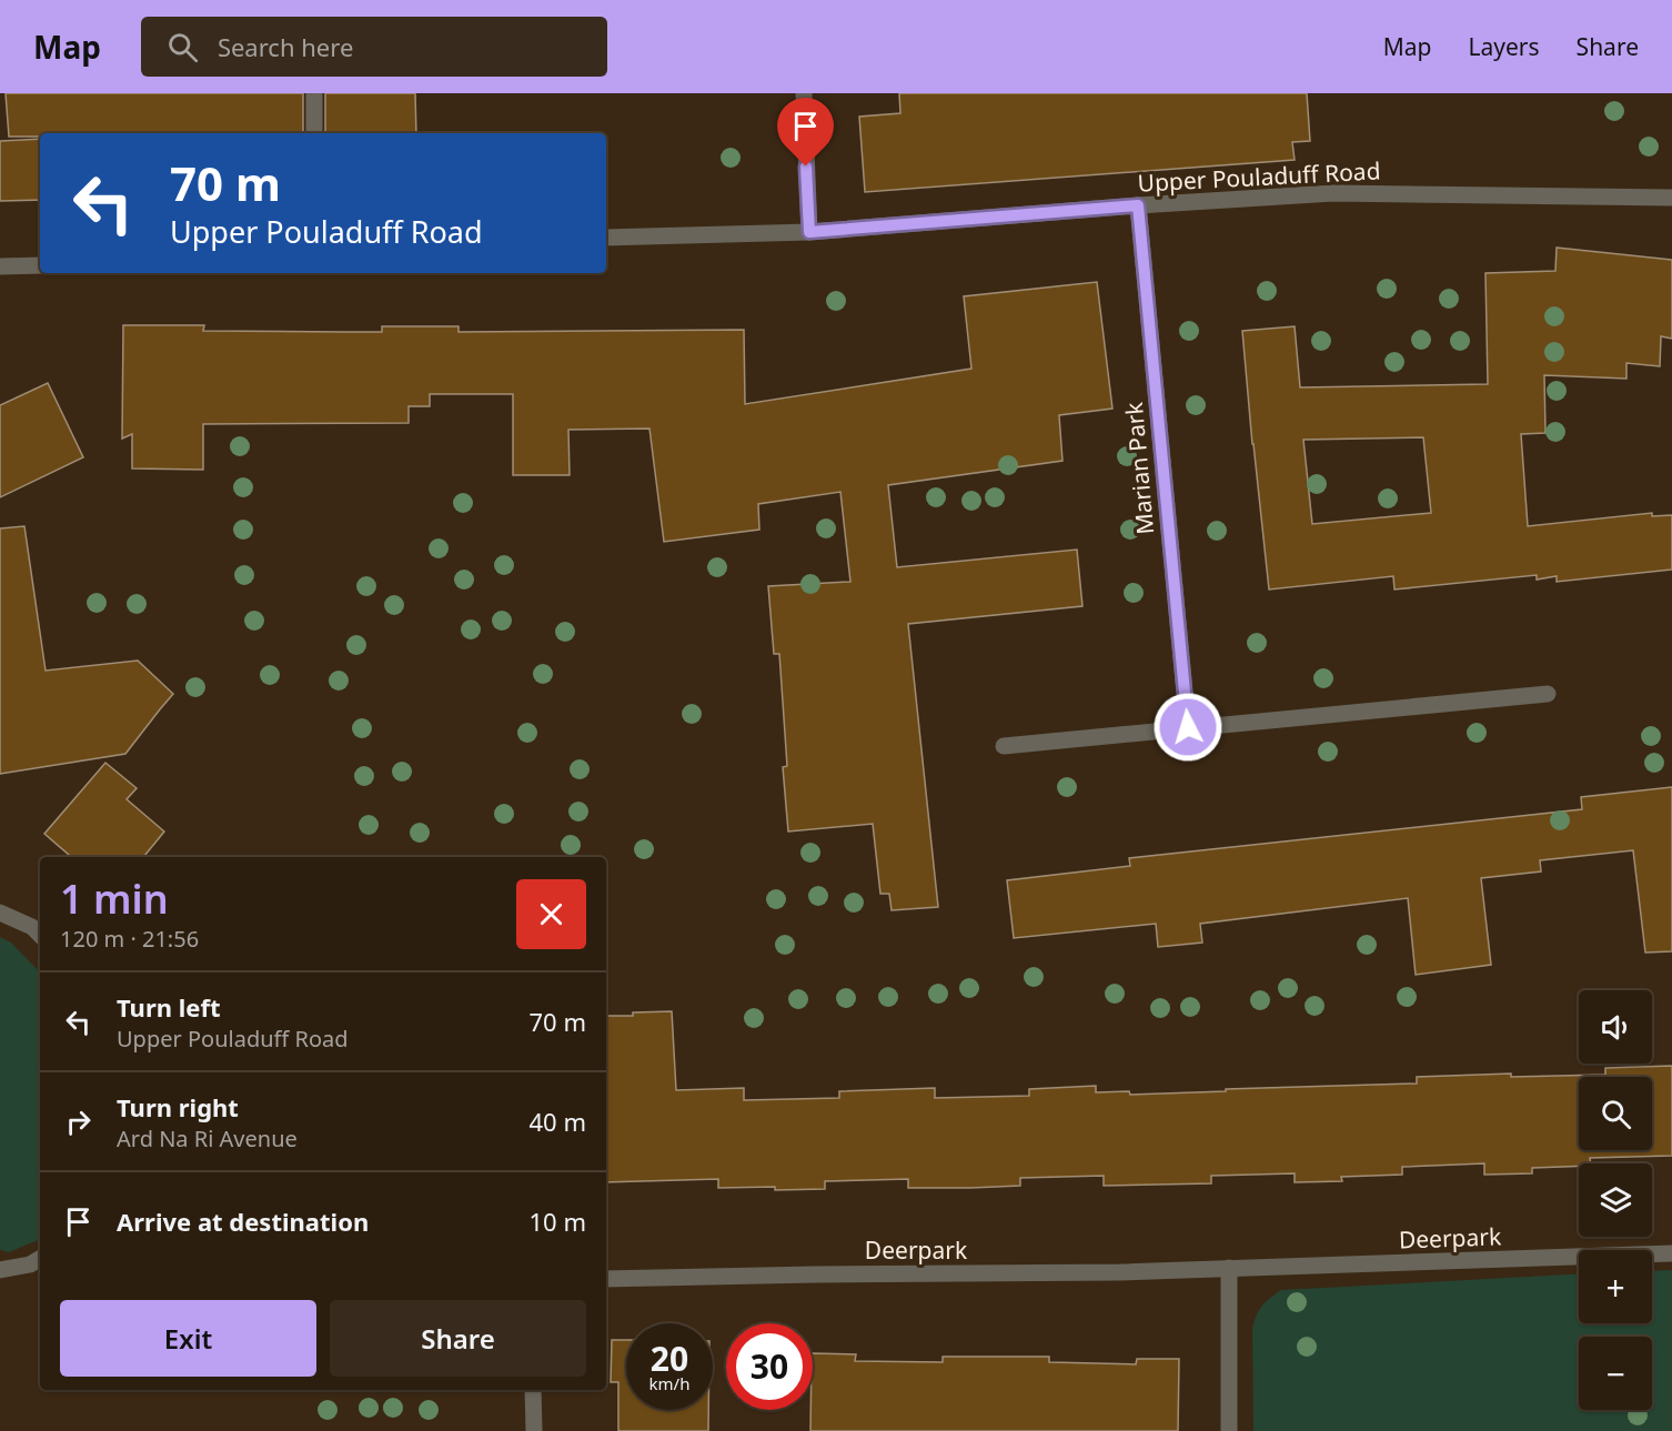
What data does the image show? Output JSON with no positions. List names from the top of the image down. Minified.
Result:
{"streets":{"street":["Upper Pouladuff Road","Marian Park","Deerpark"]},"crossings":[["Upper Pouladuff Road","Marian Park"]],"page":{"header":"Map","search":"Search here","nav":["Map","Layers","Share"],"turn":["70 m","Upper Pouladuff Road"],"heading":["1 min","120 m · 21:56"],"list":[{"name":"Turn left","note":"Upper Pouladuff Road","value":"70 m"},{"name":"Turn right","note":"Ard Na Ri Avenue","value":"40 m"},{"name":"Arrive at destination","value":"10 m"}],"map_buttons":["+","−"],"buttons":["Exit","Share"],"speed":"20 km/h","limit":"30"}}
